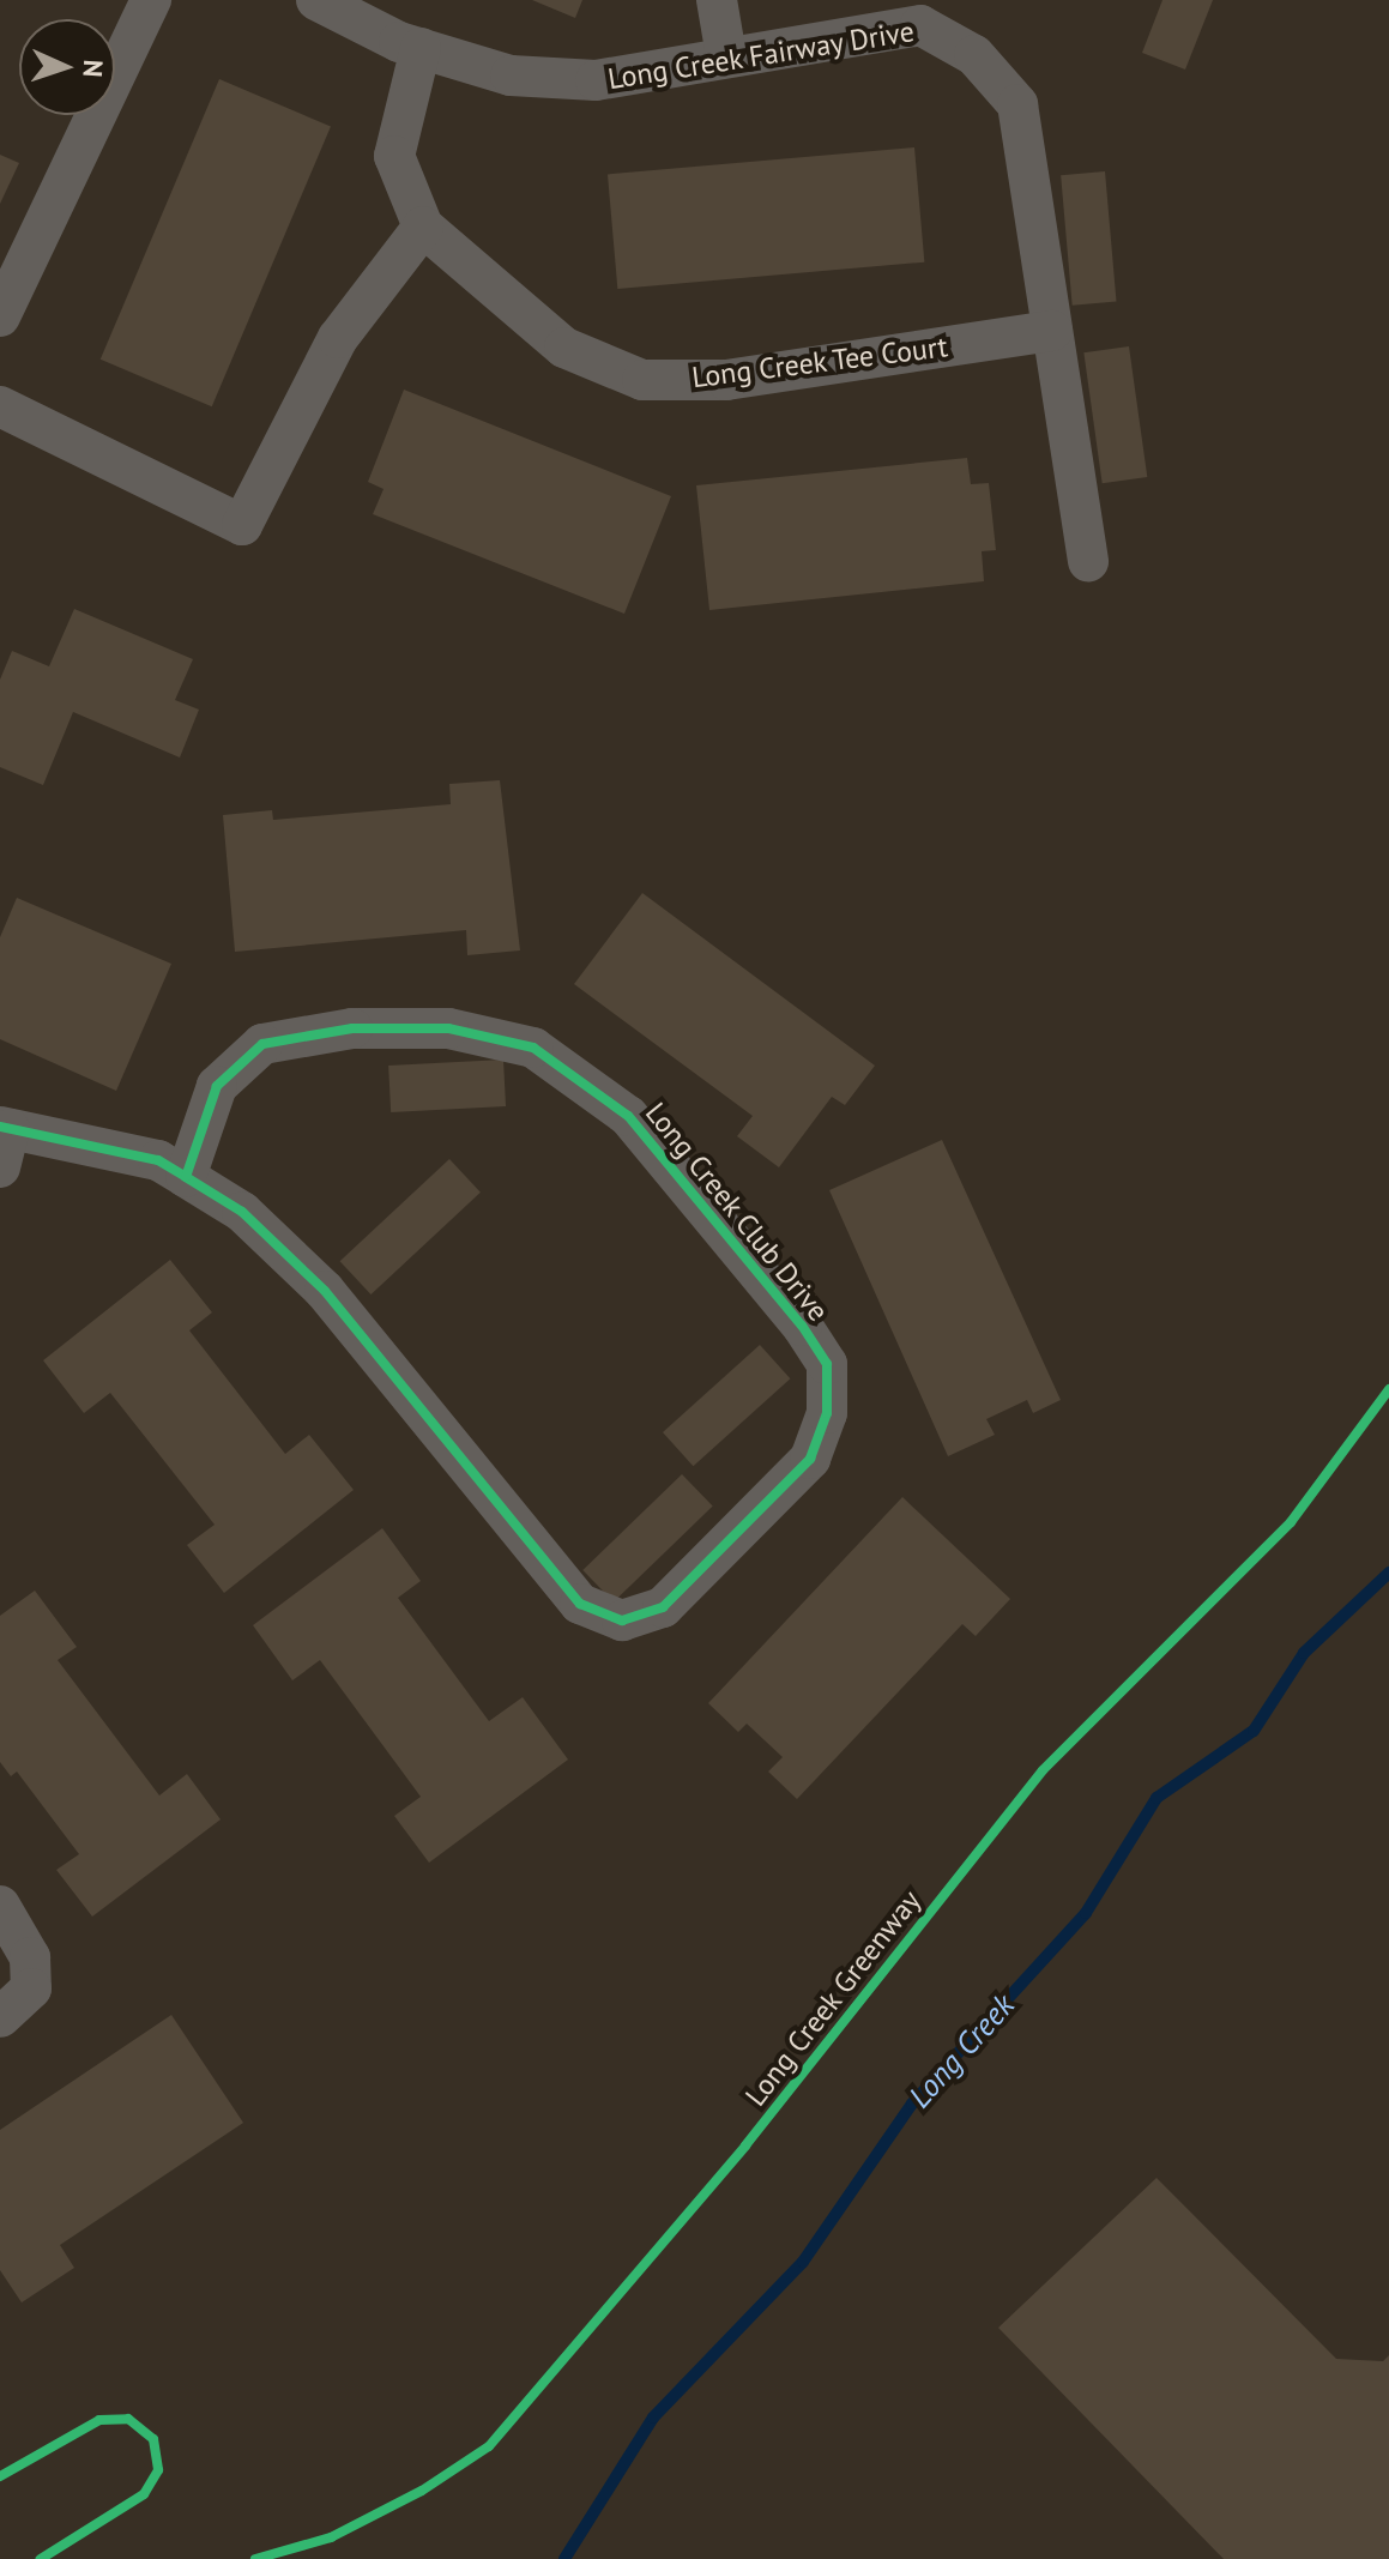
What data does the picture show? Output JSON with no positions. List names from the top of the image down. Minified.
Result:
{"streets":{"street":["Long Creek Fairway Drive","Long Creek Tee Court","Long Creek Club Drive"],"cycle path":["Long Creek Greenway"]},"crossings":[["Long Creek Fairway Drive","Long Creek Tee Court"]],"water":["Long Creek"],"north":"right"}
